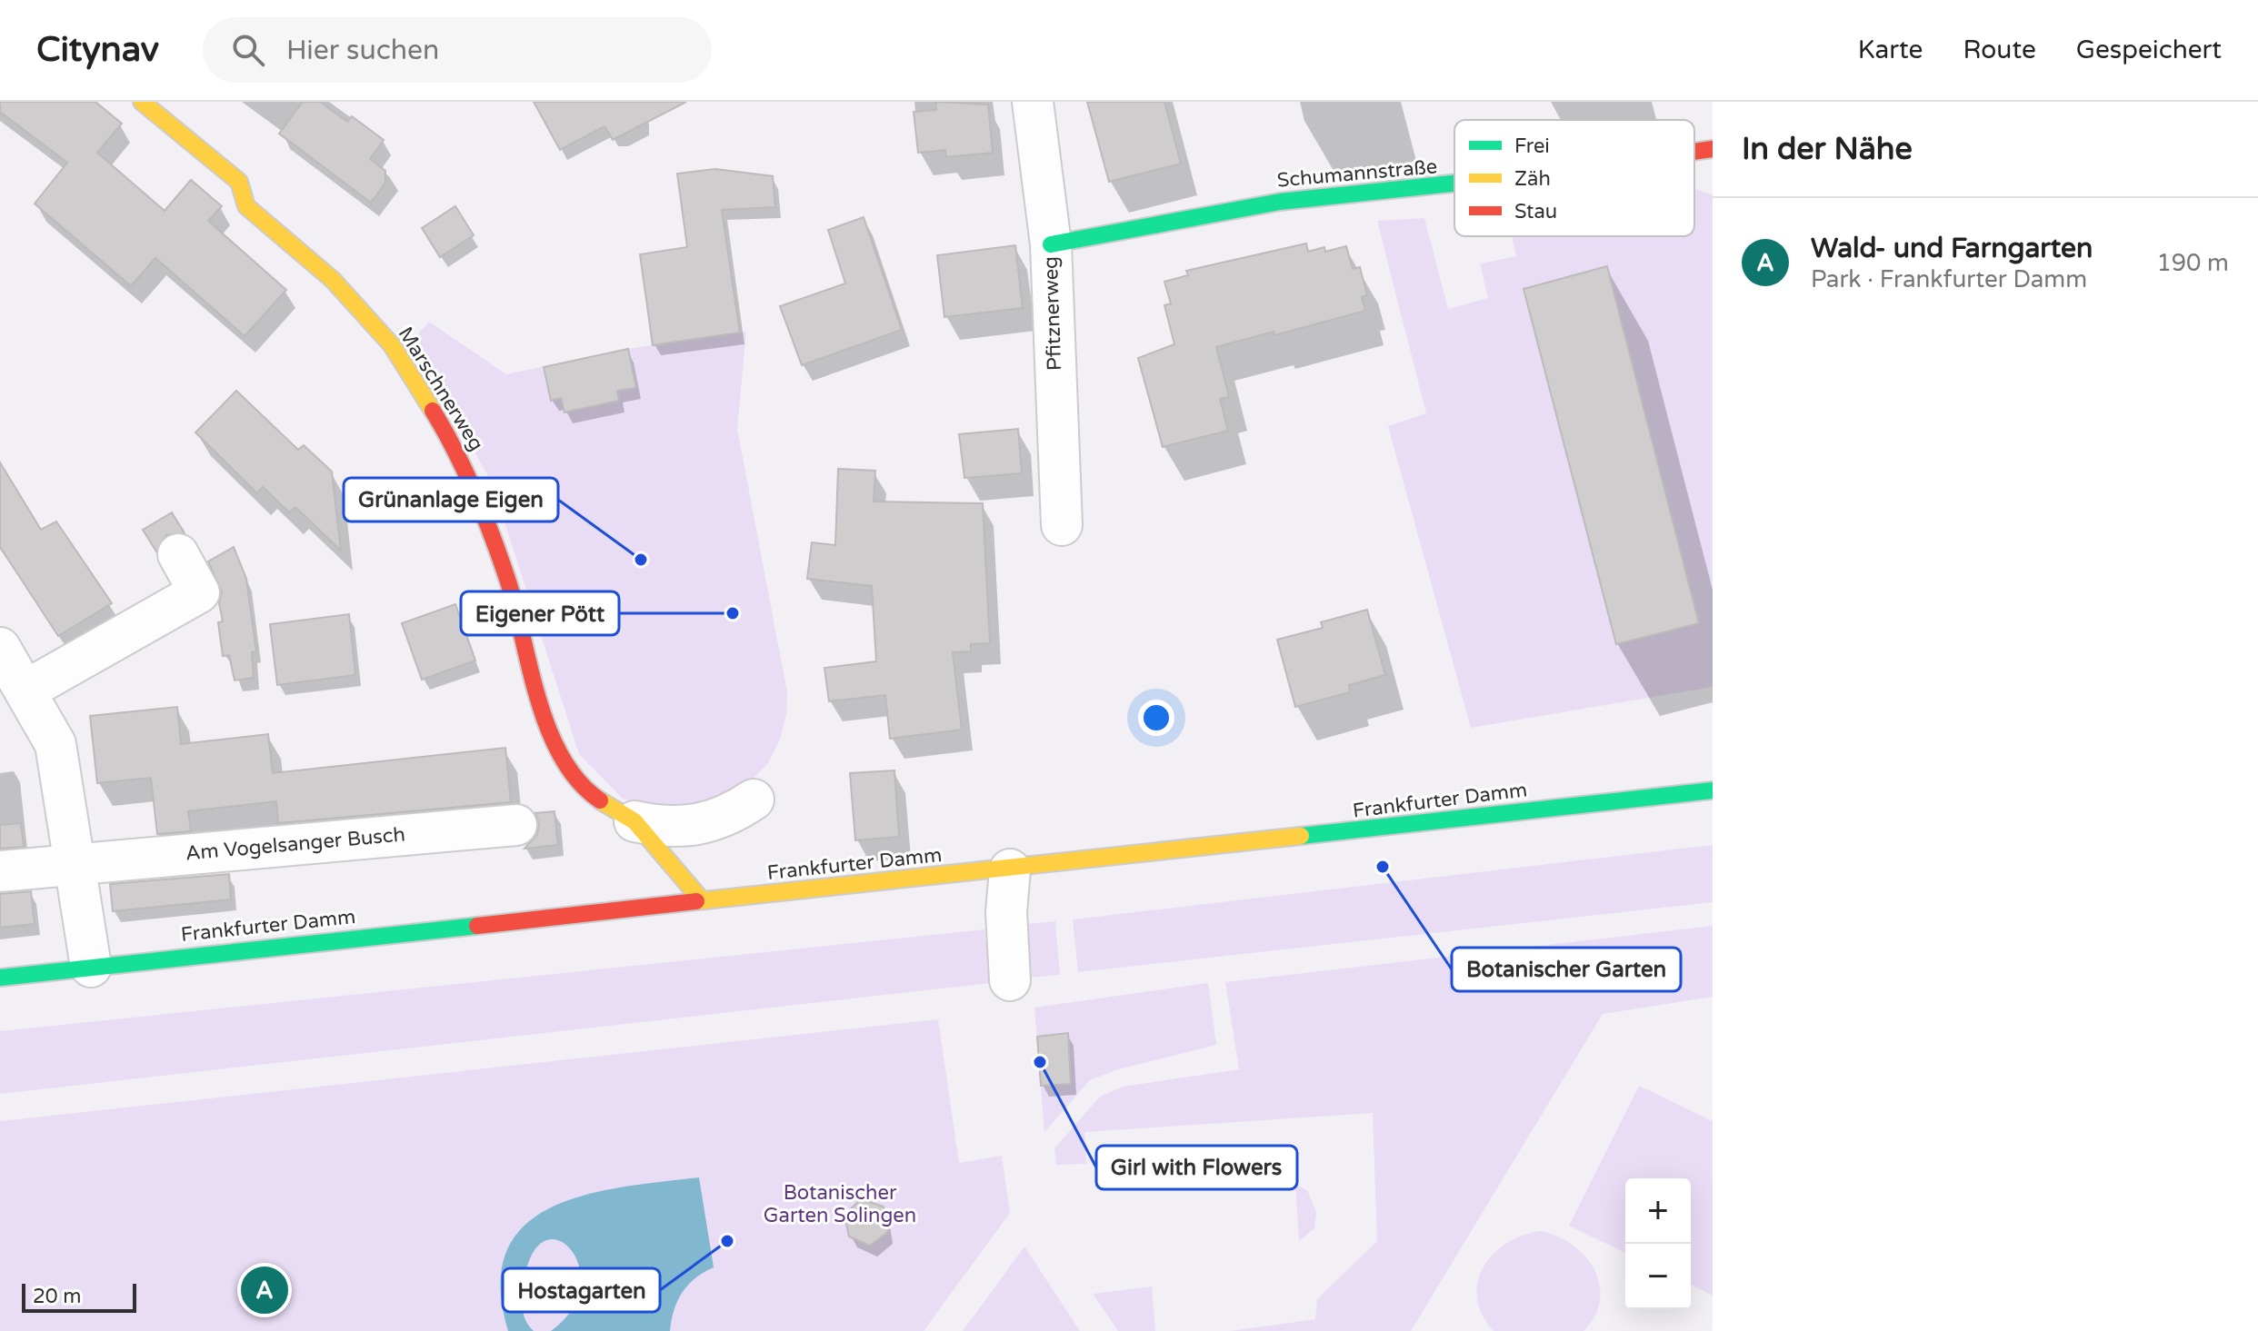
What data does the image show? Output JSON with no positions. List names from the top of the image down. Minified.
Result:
{"streets":{"main road":["Schumannstraße","Marschnerweg","Frankfurter Damm"],"street":["Pfitznerweg","Am Vogelsanger Busch"]},"crossings":[["Schumannstraße","Pfitznerweg"],["Marschnerweg","Frankfurter Damm"]],"parks":["Botanischer Garten Solingen"],"places":["Grünanlage Eigen","Eigener Pött","Botanischer Garten","Girl with Flowers","Hostagarten"],"legend":["Frei","Zäh","Stau"],"scale_bar":"20 m","page":{"header":"Citynav","search":"Hier suchen","nav":["Karte","Route","Gespeichert"],"heading":"In der Nähe","list":[{"mark":"A","name":"Wald- und Farngarten","note":"Park · Frankfurter Damm","value":"190 m"}],"map_buttons":["+","−"],"pins":"A","scale":"20 m"}}
